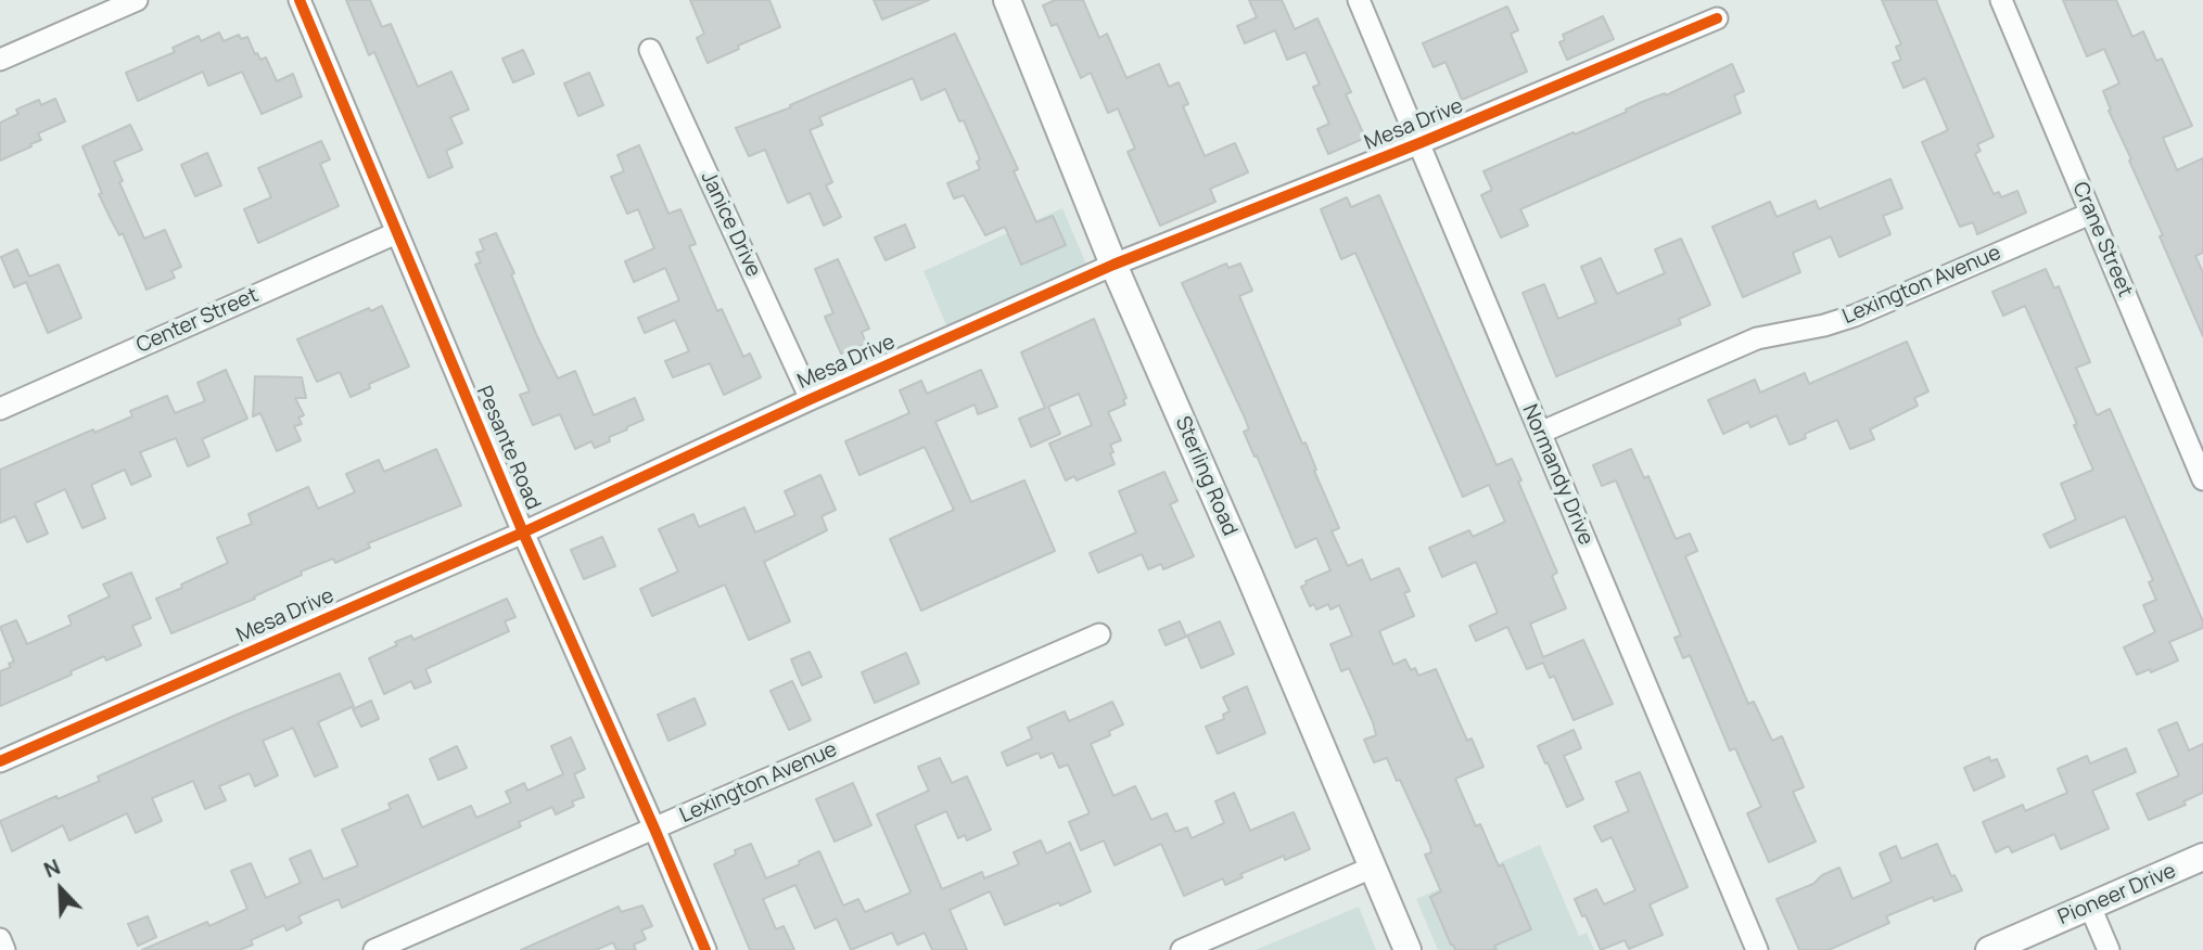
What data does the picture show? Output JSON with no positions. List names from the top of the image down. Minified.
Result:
{"streets":{"street":["Mesa Drive","Janice Drive","Crane Street","Lexington Avenue","Center Street","Pesante Road","Normandy Drive","Sterling Road","Pioneer Drive"]},"crossings":[["Mesa Drive","Janice Drive"],["Mesa Drive","Pesante Road"],["Mesa Drive","Normandy Drive"],["Mesa Drive","Sterling Road"],["Crane Street","Lexington Avenue"],["Lexington Avenue","Pesante Road"],["Lexington Avenue","Normandy Drive"],["Center Street","Pesante Road"]],"north":"top left"}
